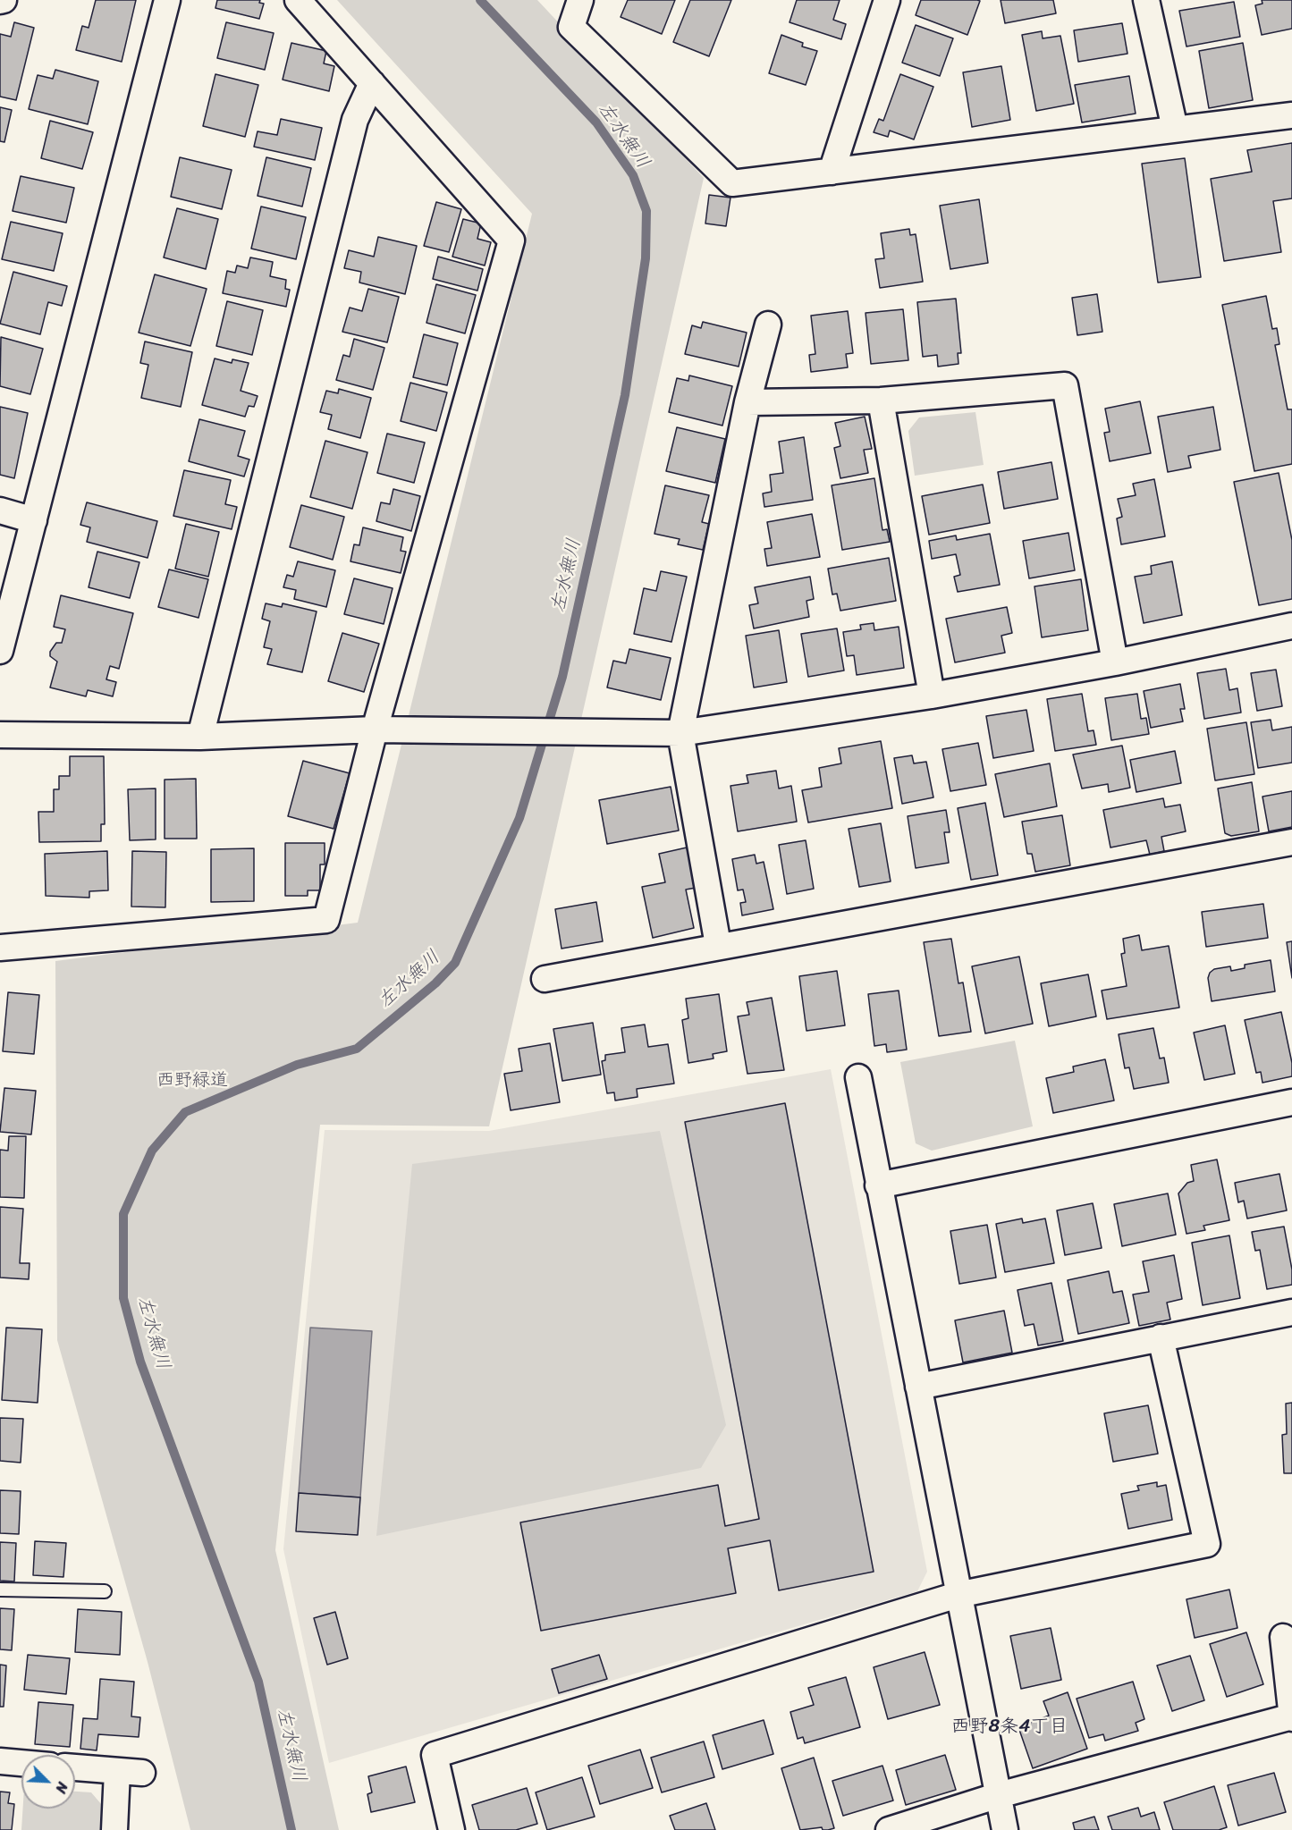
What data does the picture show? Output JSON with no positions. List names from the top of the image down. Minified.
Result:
{"districts":["西野8条4丁目"],"water":["左水無川"],"parks":["西野緑道"],"north":"bottom right"}
